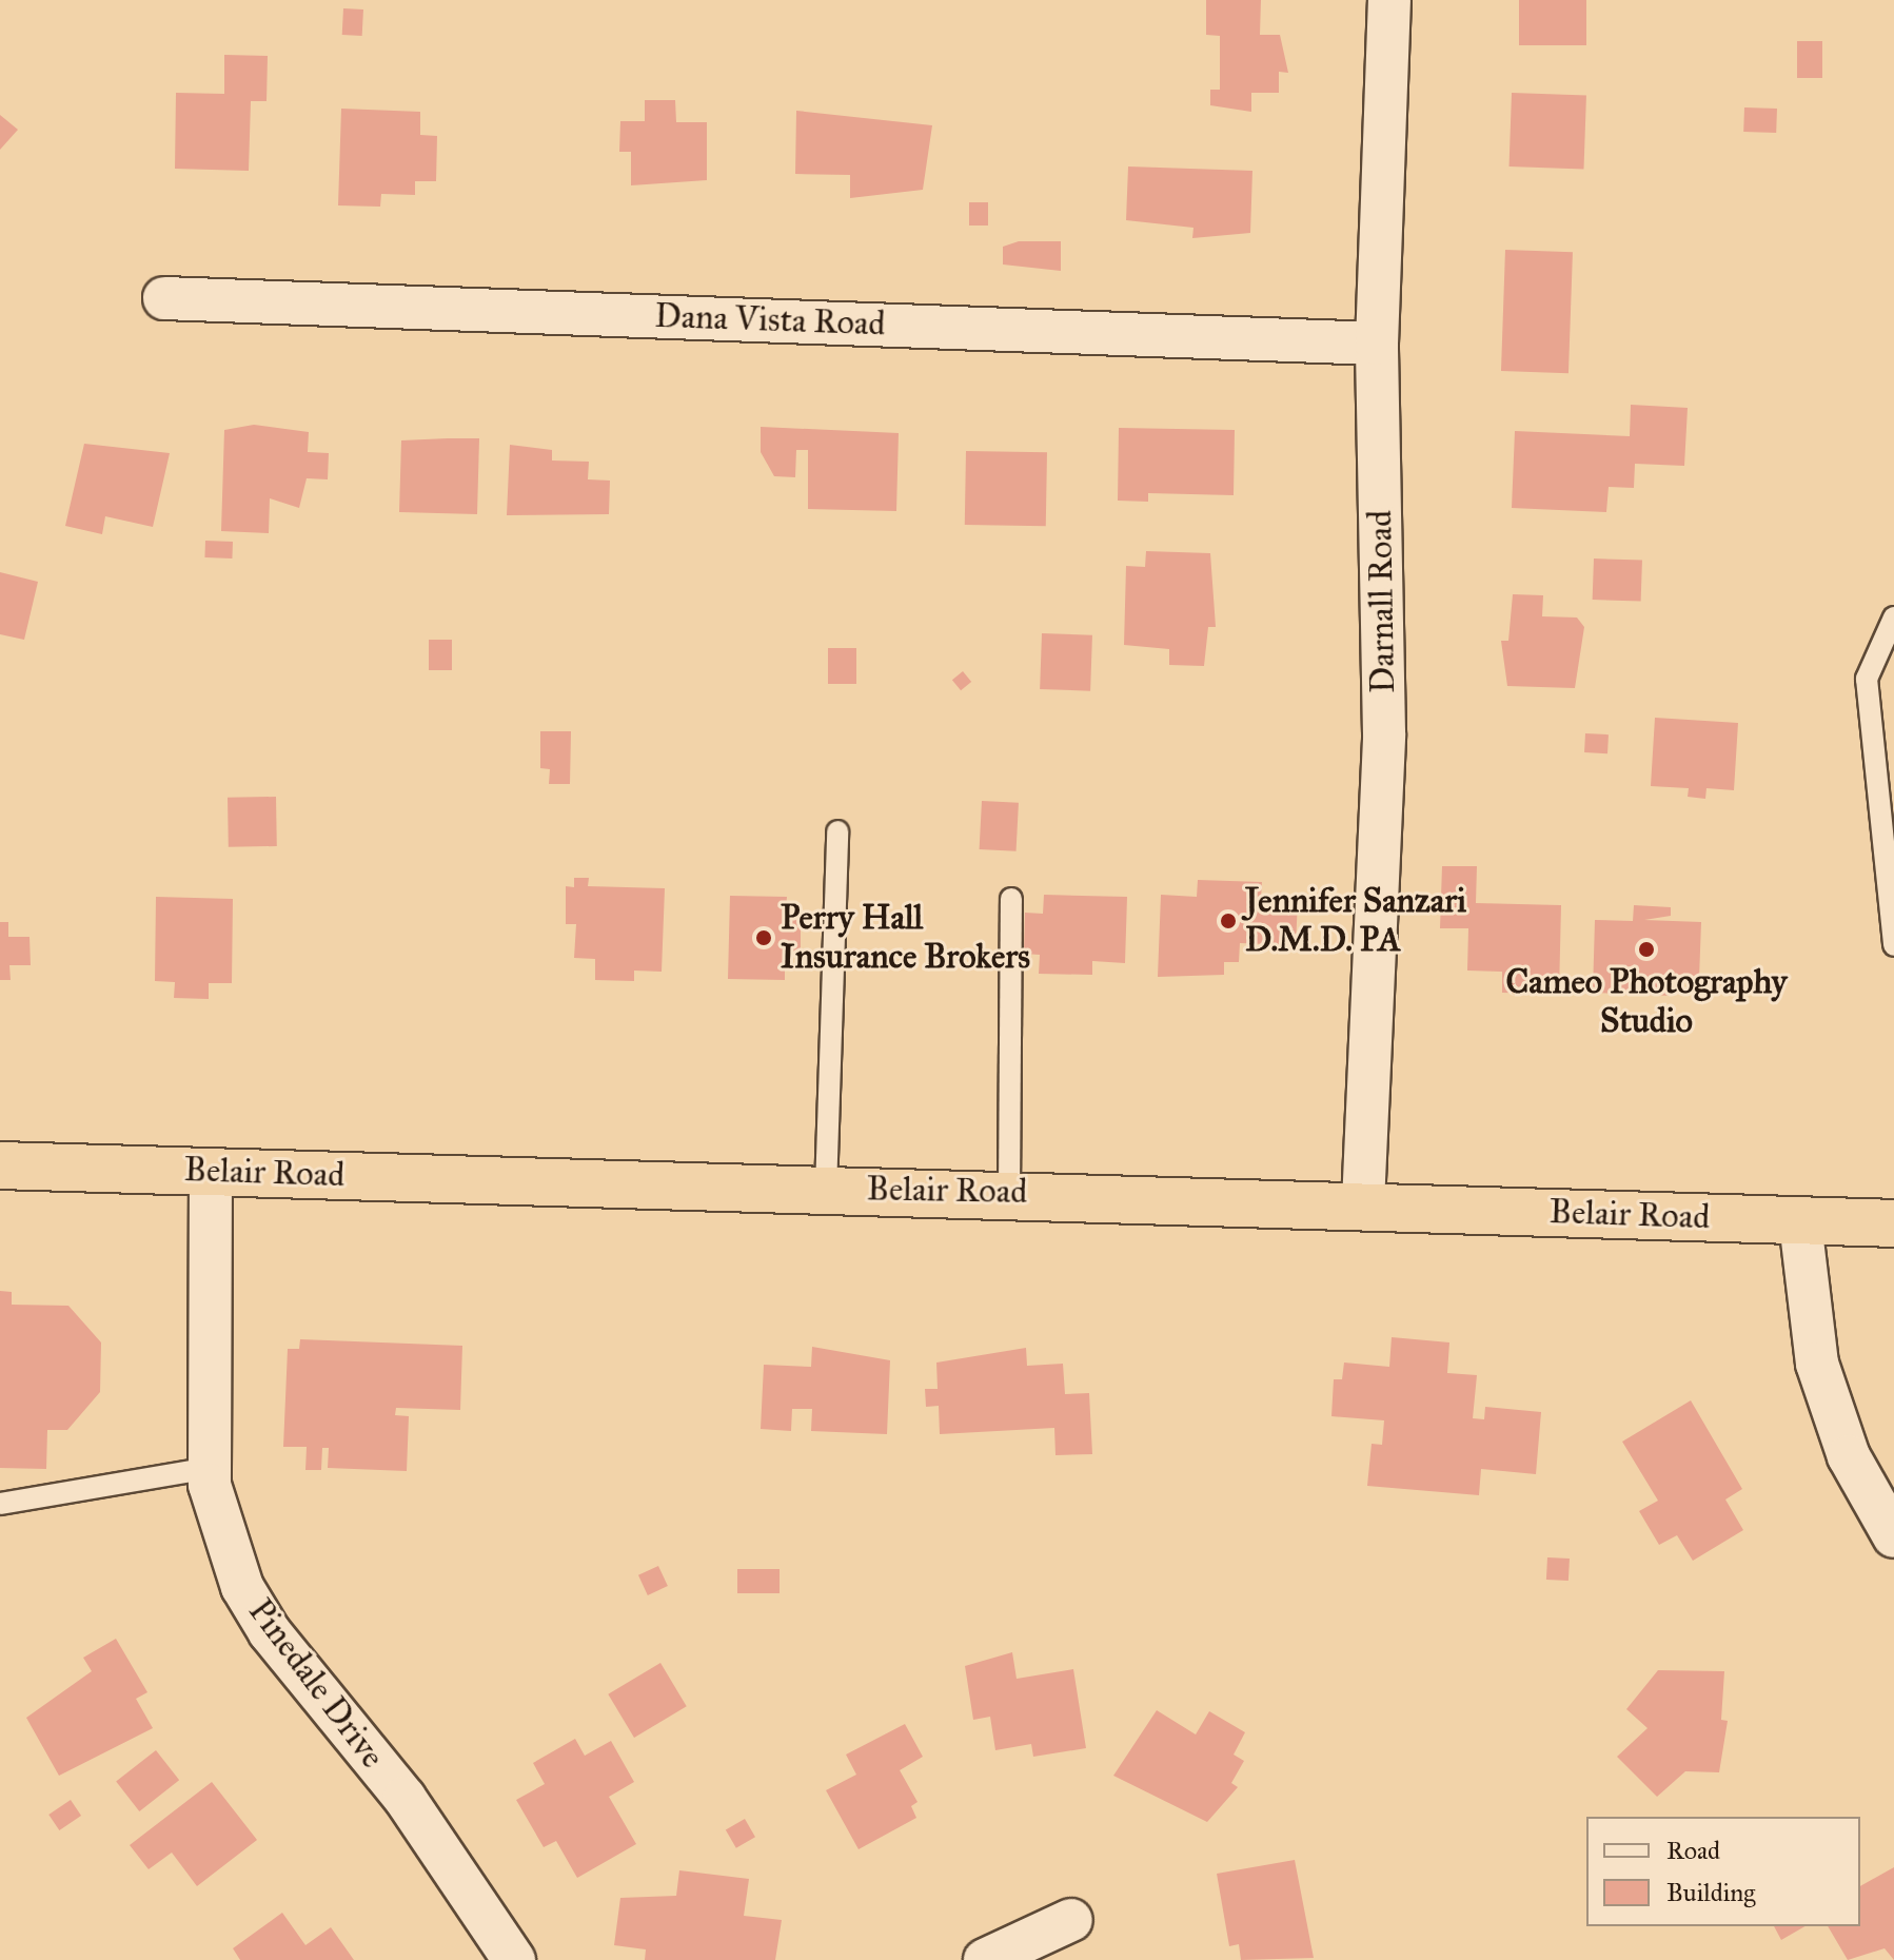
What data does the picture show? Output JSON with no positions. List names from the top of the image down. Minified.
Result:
{"streets":{"highway":["Belair Road"],"street":["Dana Vista Road","Darnall Road","Pinedale Drive"]},"crossings":[["Dana Vista Road","Darnall Road"],["Darnall Road","Belair Road"],["Belair Road","Pinedale Drive"]],"places":["Jennifer Sanzari D.M.D. PA","Perry Hall Insurance Brokers","Cameo Photography Studio"],"legend":["Road","Building"]}
